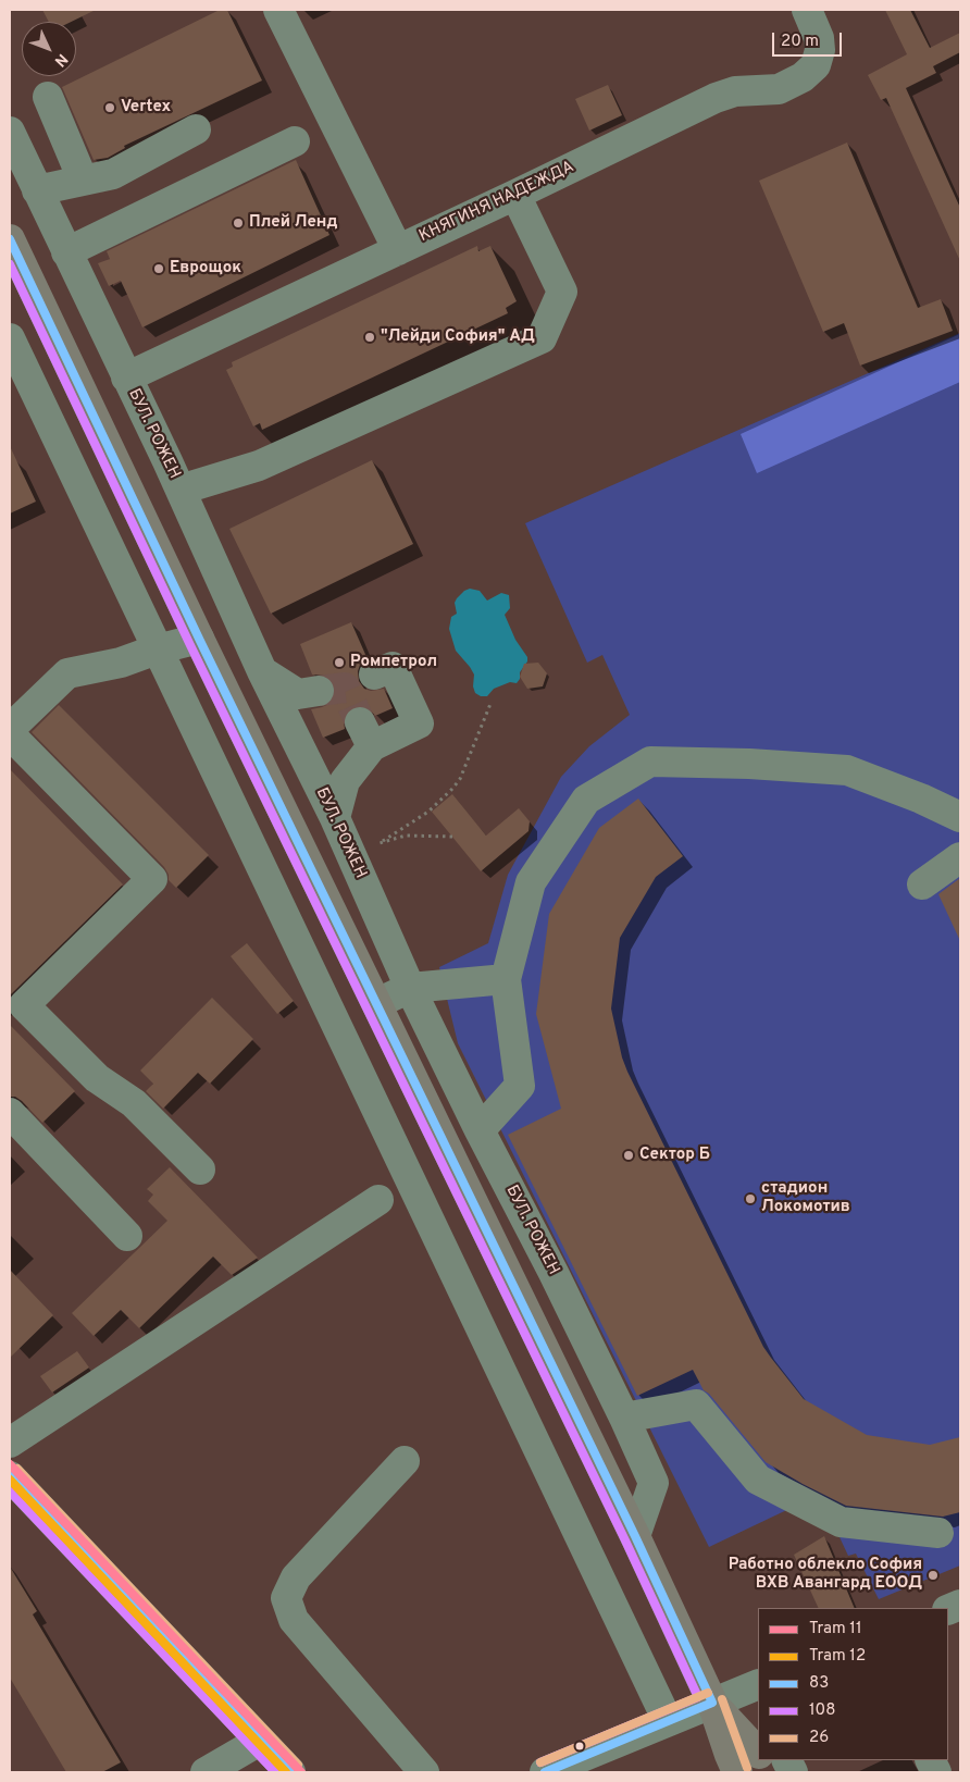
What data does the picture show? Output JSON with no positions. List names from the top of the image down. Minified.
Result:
{"streets":{"street":["КНЯГИНЯ НАДЕЖДА","БУЛ. РОЖЕН"]},"crossings":[["КНЯГИНЯ НАДЕЖДА","БУЛ. РОЖЕН"]],"places":["Vertex","Плей Ленд","Еврощок","\"Лейди София\" АД","Ромпетрол","Сектор Б","стадион Локомотив","Работно облекло София ВХВ Авангард ЕООД"],"lines":["transit line 83","transit line 108","tram line 11","transit line 26","tram line 12"],"legend":["Tram 11","Tram 12","83","108","26"],"scale_bar":"20 m","north":"bottom right"}
